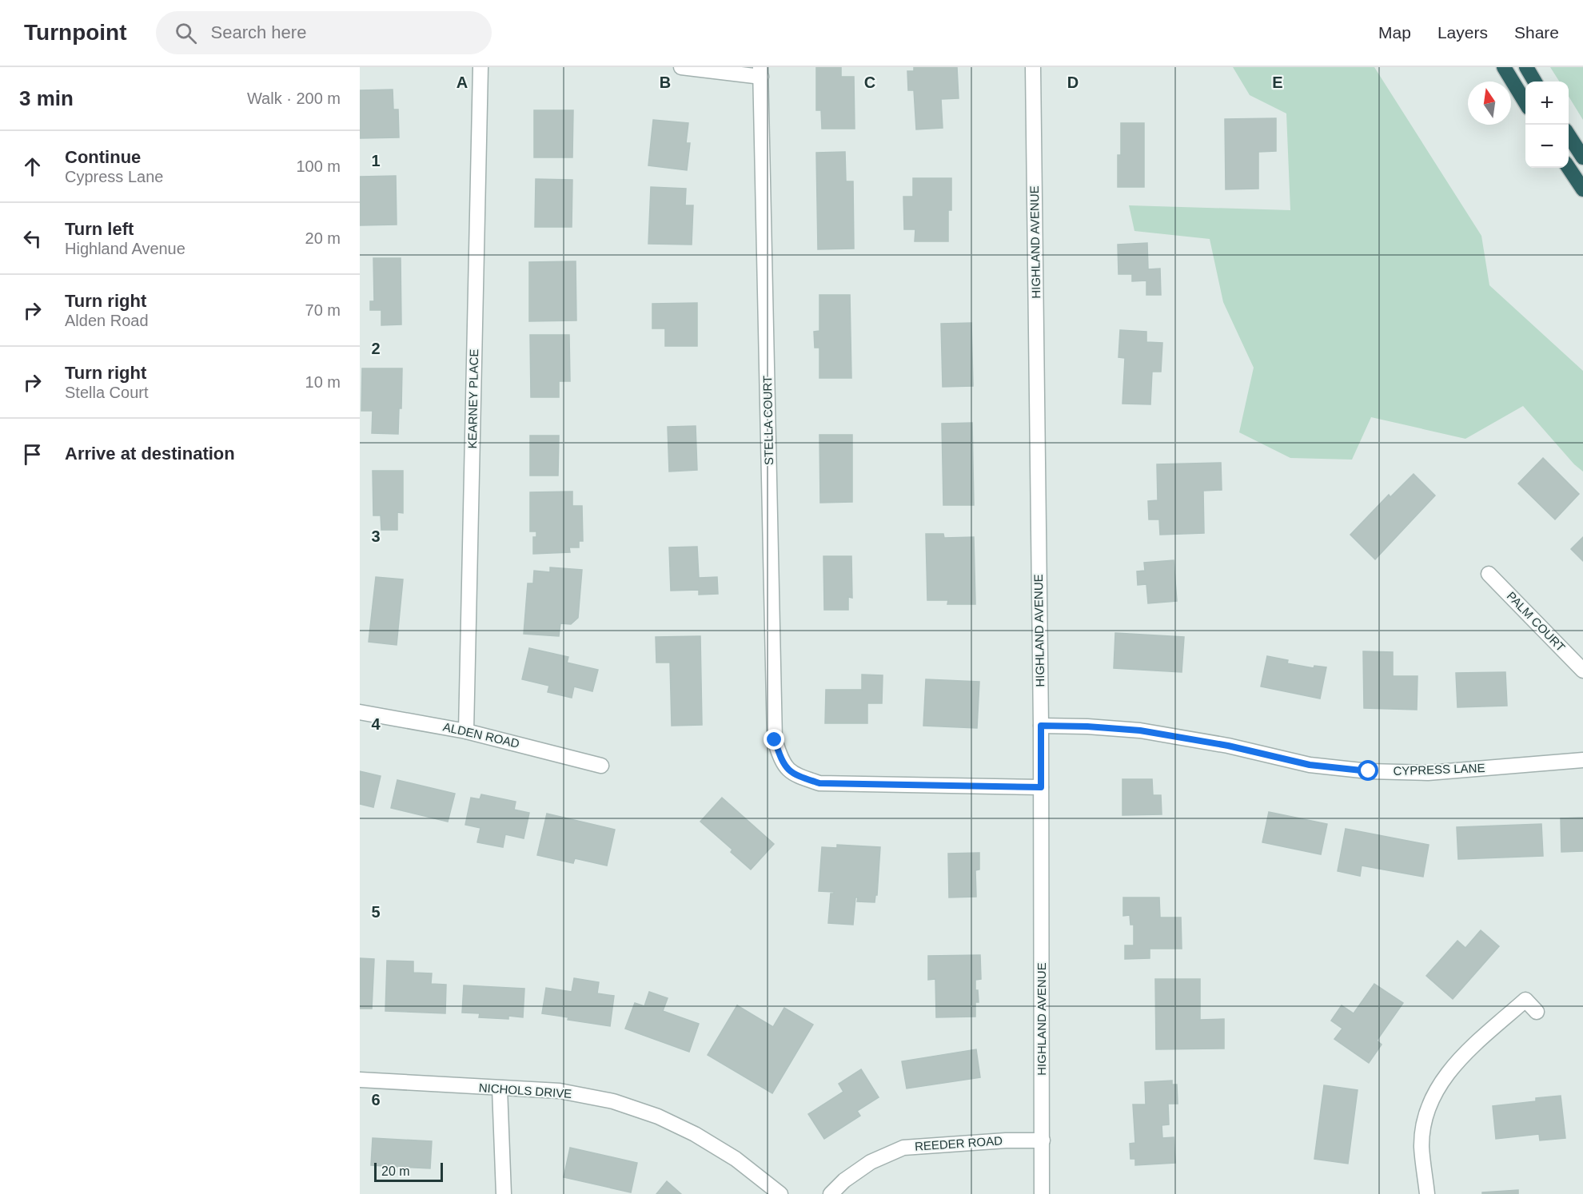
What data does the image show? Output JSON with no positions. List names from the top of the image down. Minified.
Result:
{"streets":{"street":["HIGHLAND AVENUE","KEARNEY PLACE","STELLA COURT","PALM COURT","ALDEN ROAD","CYPRESS LANE","NICHOLS DRIVE","REEDER ROAD"]},"crossings":[["HIGHLAND AVENUE","STELLA COURT"],["HIGHLAND AVENUE","CYPRESS LANE"],["HIGHLAND AVENUE","REEDER ROAD"],["KEARNEY PLACE","ALDEN ROAD"]],"scale_bar":"20 m","north":"top","page":{"header":"Turnpoint","search":"Search here","nav":["Map","Layers","Share"],"heading":["3 min","Walk · 200 m"],"map_buttons":["+","−"],"list":[["Continue","Cypress Lane","100 m"],["Turn left","Highland Avenue","20 m"],["Turn right","Alden Road","70 m"],["Turn right","Stella Court","10 m"],"Arrive at destination"],"scale":"20 m"},"grid":{"columns":["A","B","C","D","E"],"rows":["1","2","3","4","5","6"]}}
